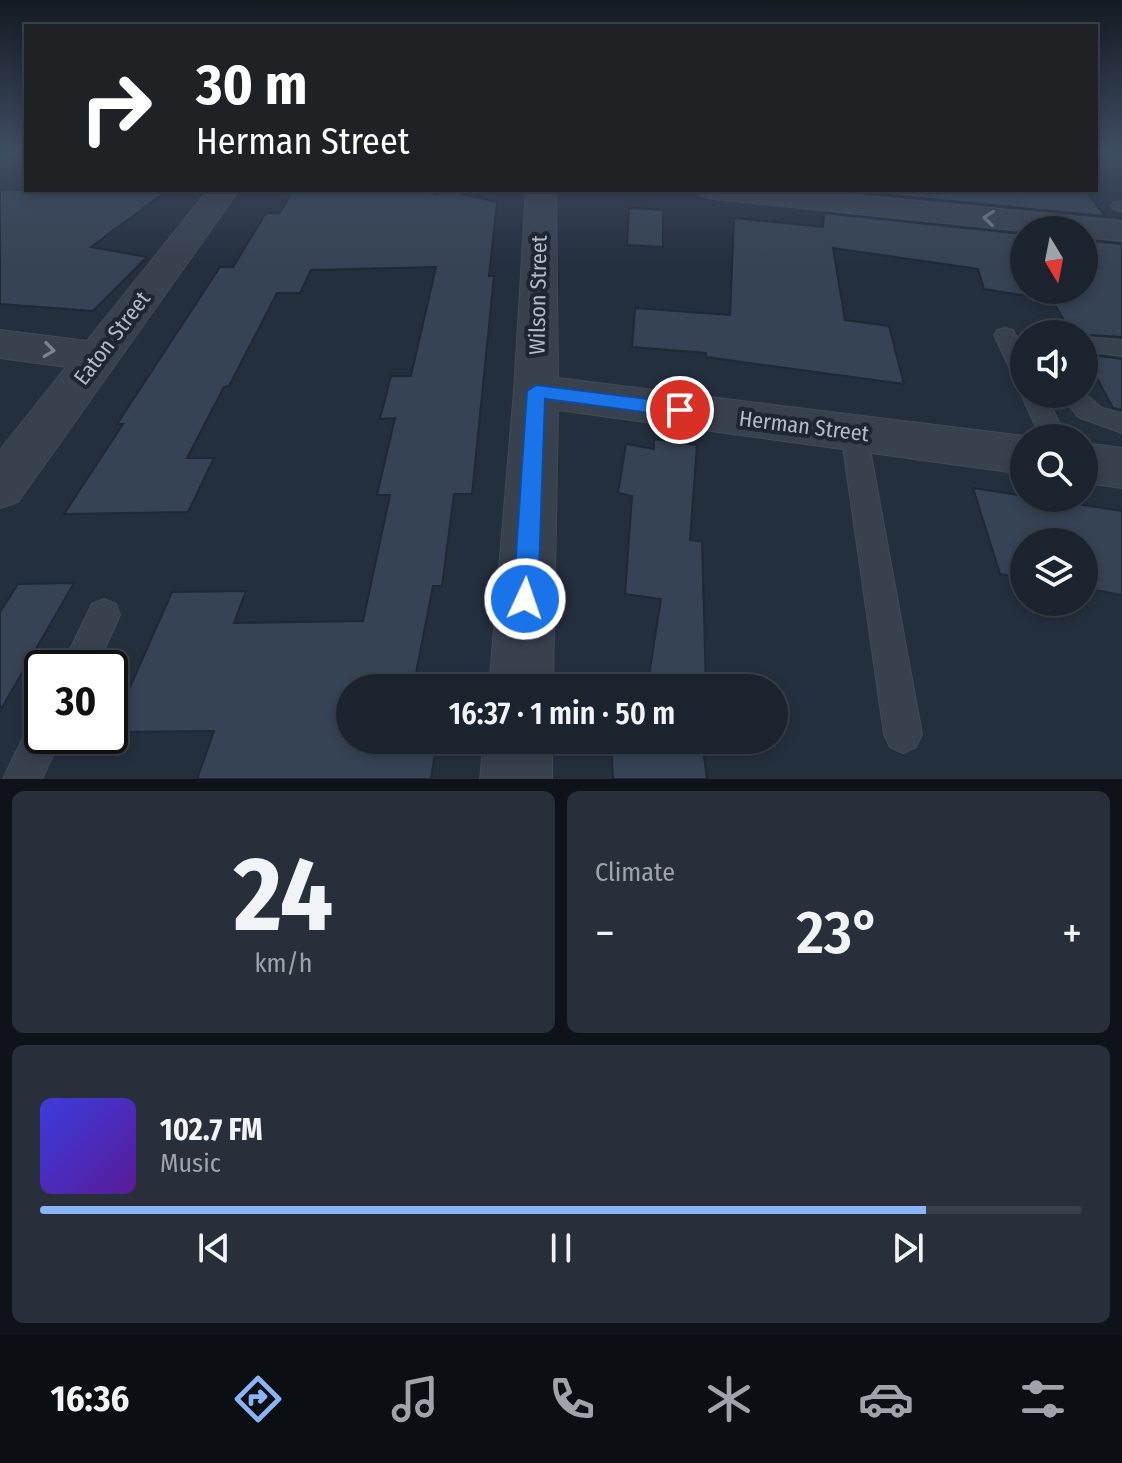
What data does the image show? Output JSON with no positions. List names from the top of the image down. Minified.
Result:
{"streets":{"street":["Wilson Street","Eaton Street","Herman Street"]},"crossings":[["Wilson Street","Herman Street"]],"north":"bottom","page":{"turn":["30 m","Herman Street"],"limit":"30","trip":"16:37 · 1 min · 50 m","tile":[["24","km/h"],"Climate"],"heat":["−","23°","+"],"song":["102.7 FM","Music"],"tabs":"16:36"}}
